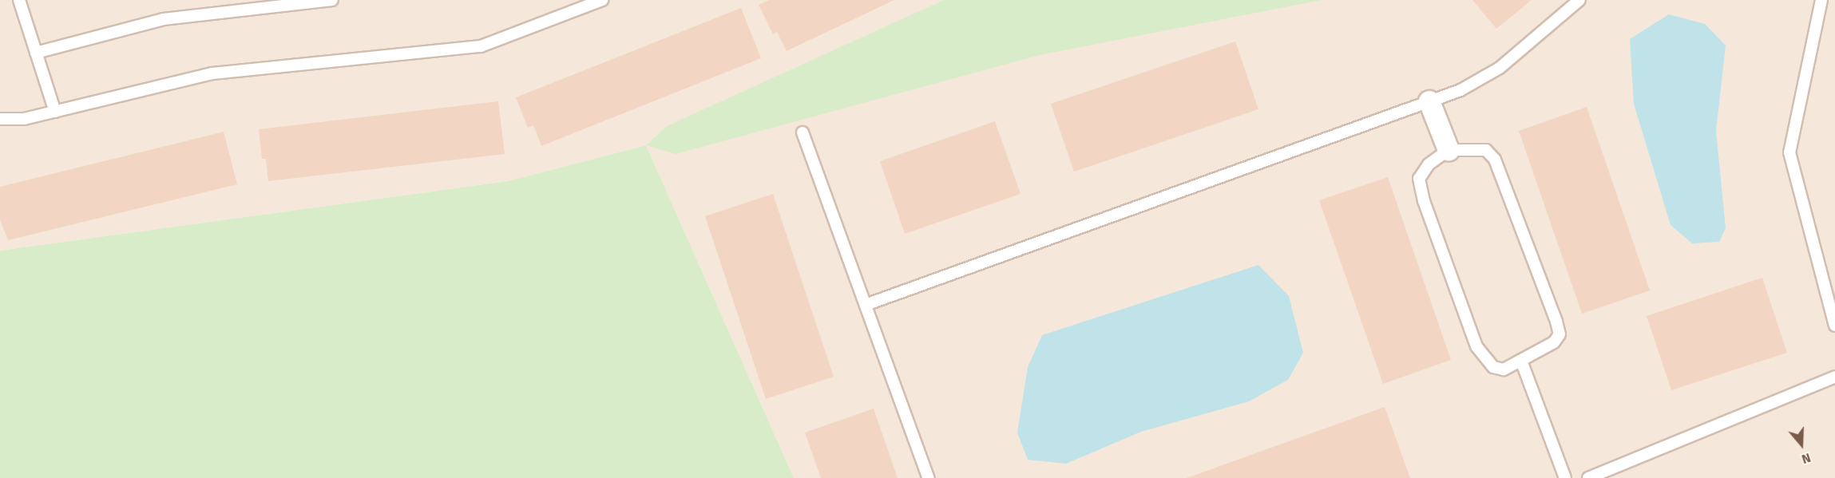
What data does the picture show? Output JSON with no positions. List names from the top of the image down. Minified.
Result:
{"north":"bottom"}
